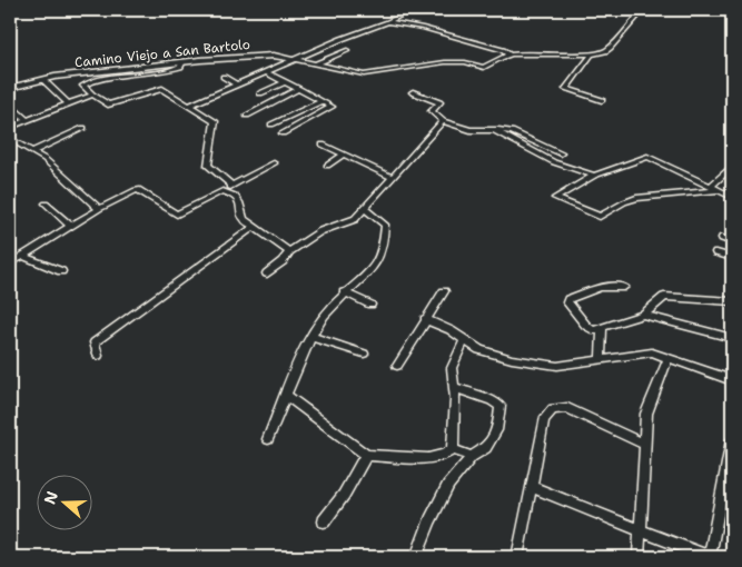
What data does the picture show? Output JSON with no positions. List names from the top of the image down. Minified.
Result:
{"streets":{"street":["Camino Viejo a San Bartolo"]},"north":"left"}
